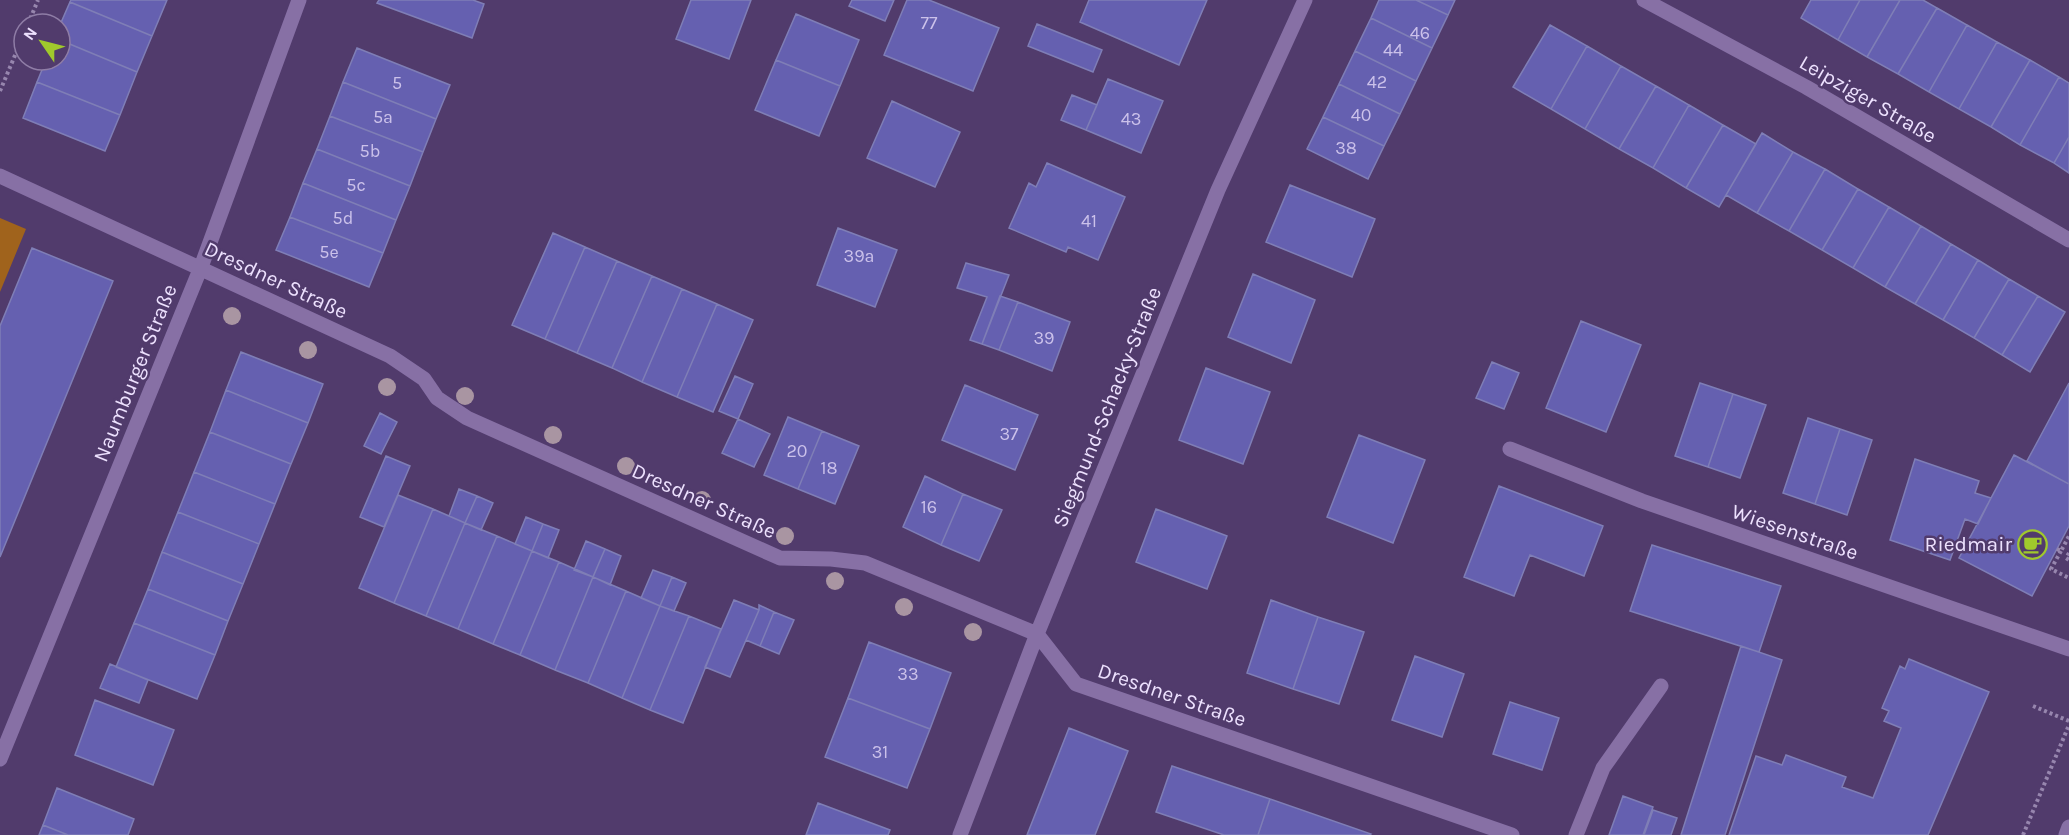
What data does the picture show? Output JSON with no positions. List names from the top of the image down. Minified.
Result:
{"streets":{"street":["Leipziger Straße","Dresdner Straße","Naumburger Straße","Siegmund-Schacky-Straße","Wiesenstraße"]},"crossings":[["Dresdner Straße","Naumburger Straße"],["Dresdner Straße","Siegmund-Schacky-Straße"]],"places":{"cafe":["Riedmair"]},"house_numbers":["77","46","44","42","5","40","5a","43","38","5b","5c","5d","41","5e","39a","39","37","20","18","16","33","31"],"north":"top left"}
